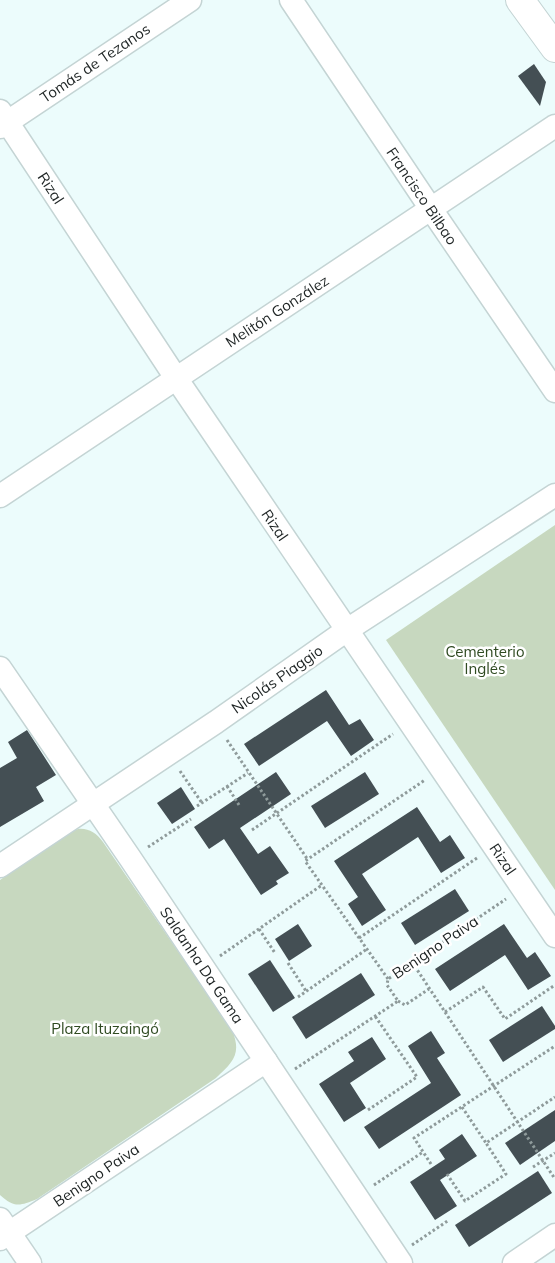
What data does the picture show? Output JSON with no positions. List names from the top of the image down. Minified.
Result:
{"streets":{"street":["Tomás de Tezanos","Rizal","Francisco Bilbao","Melitón González","Nicolás Piaggio","Benigno Paiva","Saldanha Da Gama"]},"crossings":[["Tomás de Tezanos","Rizal"],["Rizal","Melitón González"],["Rizal","Nicolás Piaggio"],["Rizal","Benigno Paiva"],["Francisco Bilbao","Melitón González"],["Nicolás Piaggio","Saldanha Da Gama"],["Benigno Paiva","Saldanha Da Gama"]],"parks":["Cementerio Inglés","Plaza Ituzaingó"]}
